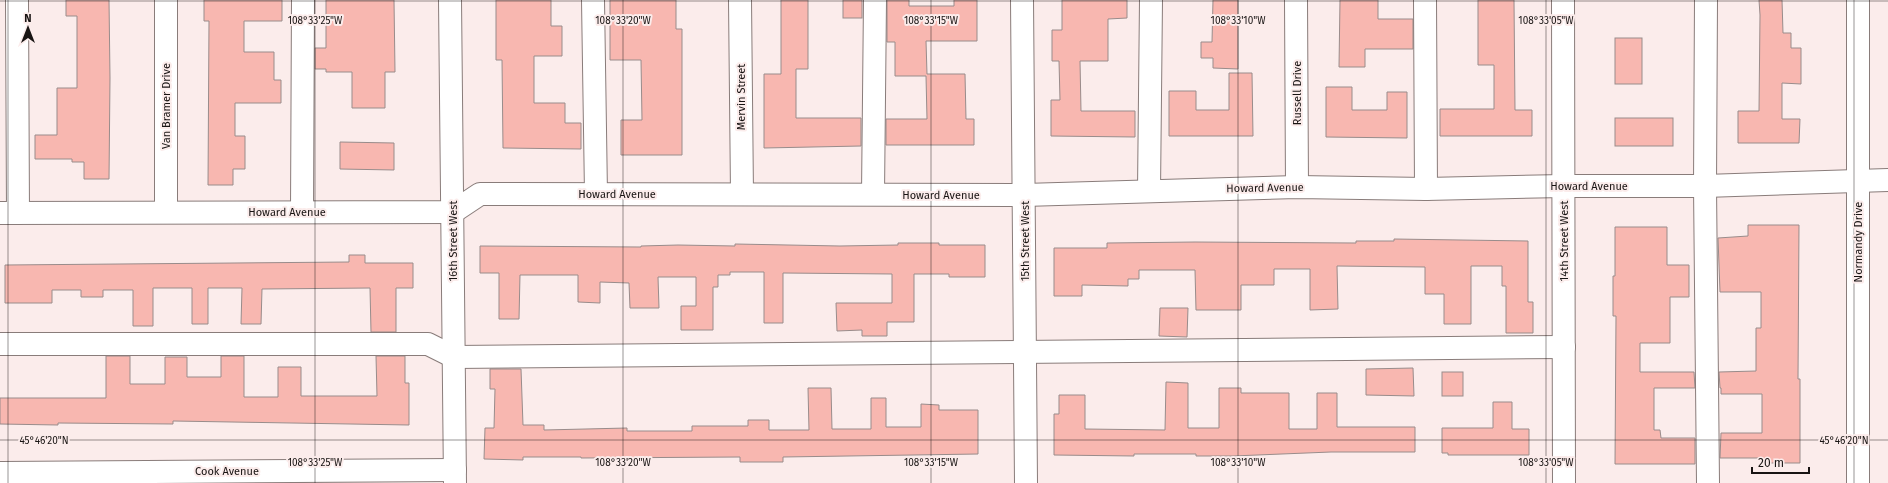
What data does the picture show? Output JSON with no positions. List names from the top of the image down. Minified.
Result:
{"streets":{"street":["Russell Drive","Mervin Street","Van Bramer Drive","Howard Avenue","16th Street West","15th Street West","14th Street West","Normandy Drive","Cook Avenue"]},"crossings":[["Russell Drive","Howard Avenue"],["Mervin Street","Howard Avenue"],["Van Bramer Drive","Howard Avenue"],["Howard Avenue","16th Street West"],["Howard Avenue","15th Street West"],["Howard Avenue","14th Street West"],["Howard Avenue","Normandy Drive"],["16th Street West","Cook Avenue"]],"scale_bar":"20 m","north":"top","coordinates":["108°33'25\"W","108°33'20\"W","108°33'15\"W","108°33'10\"W","108°33'05\"W","45°46'20\"N"]}
